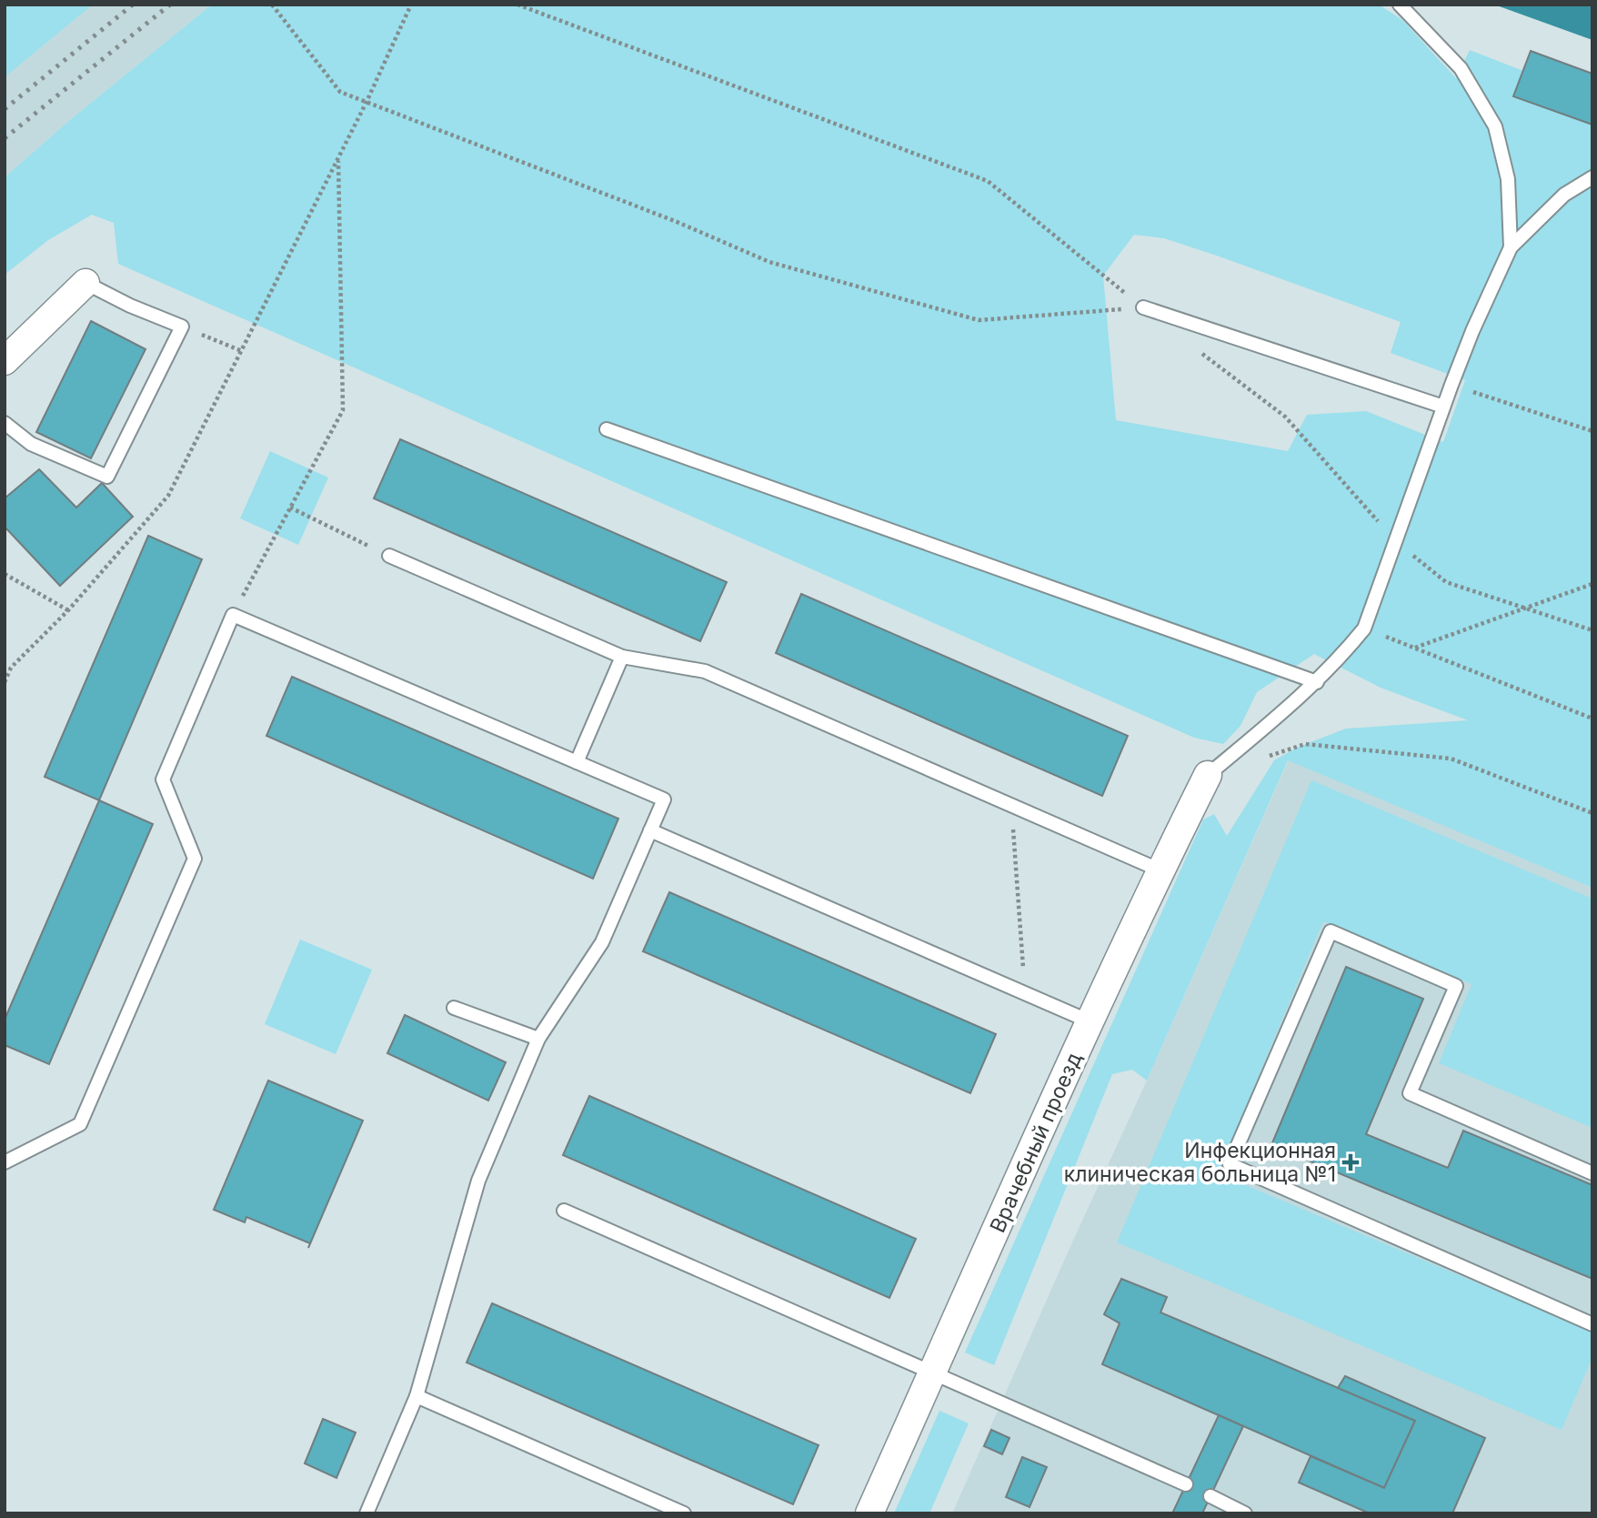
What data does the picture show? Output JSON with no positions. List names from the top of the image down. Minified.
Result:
{"streets":{"street":["Врачебный проезд"]},"places":{"health":["Инфекционная клиническая больница №1"]}}
